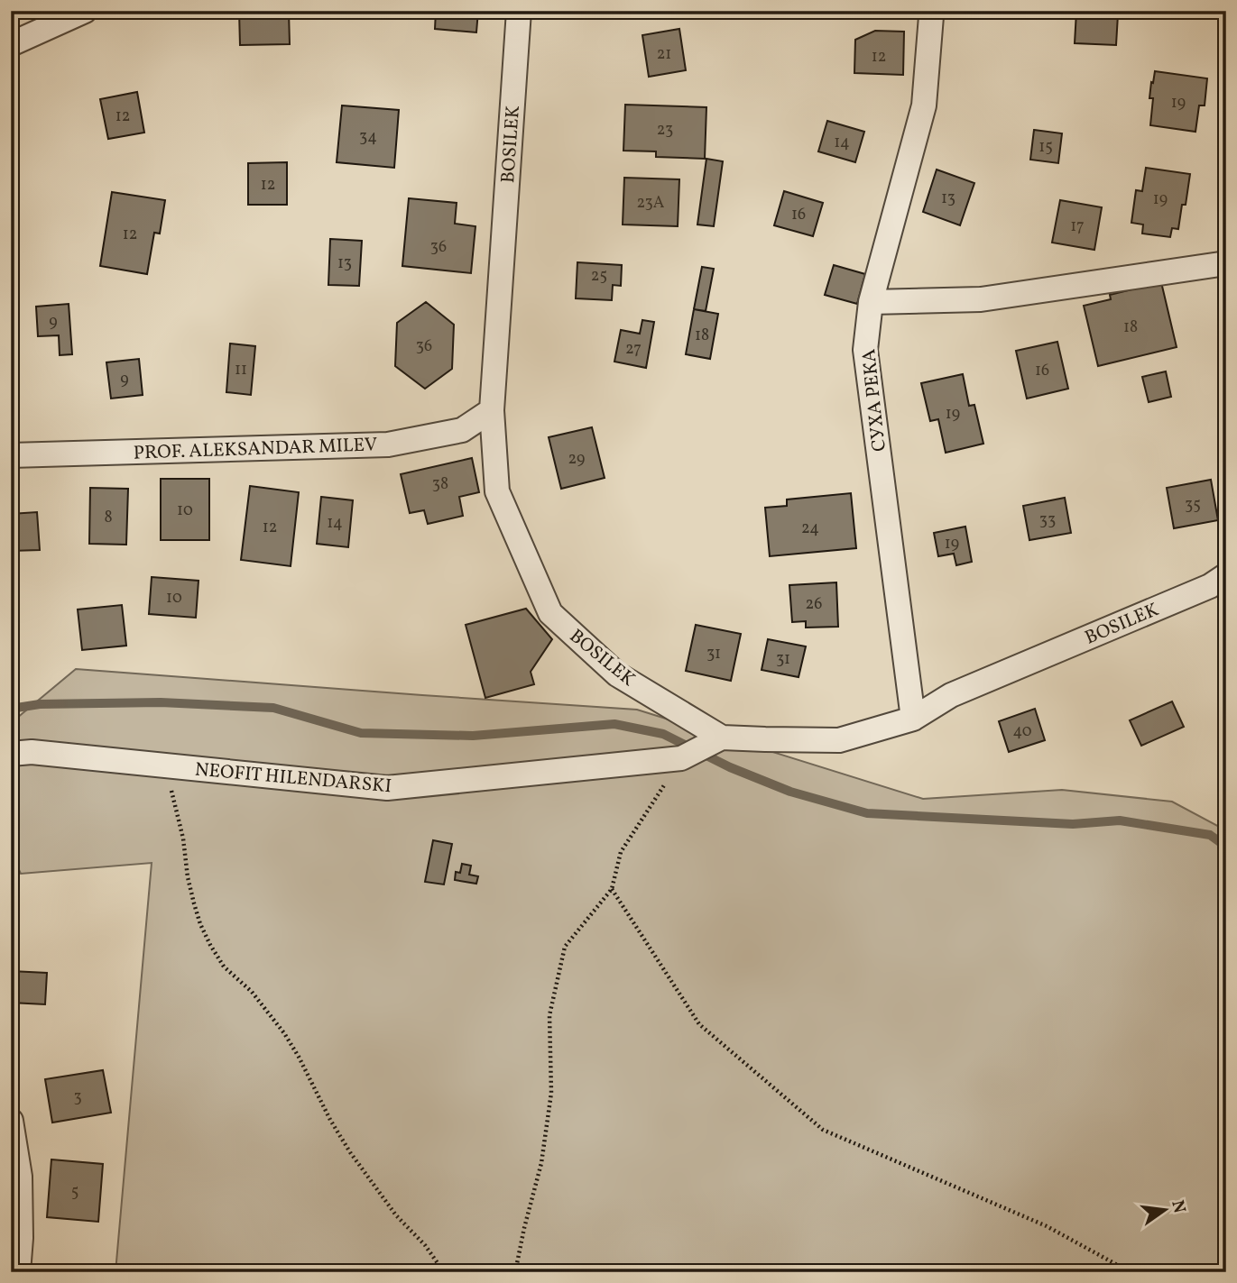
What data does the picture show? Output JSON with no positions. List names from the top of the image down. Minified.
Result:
{"streets":{"street":["BOSILEK","СУХА РЕКА","PROF. ALEKSANDAR MILEV","NEOFIT HILENDARSKI"]},"crossings":[["BOSILEK","СУХА РЕКА"],["BOSILEK","PROF. ALEKSANDAR MILEV"],["BOSILEK","NEOFIT HILENDARSKI"]],"house_numbers":["21","12","19","12","23","34","14","15","12","13","19","23А","16","17","12","36","13","25","9","18","18","36","27","11","16","9","19","29","38","35","10","8","33","14","12","24","19","10","26","31","31","40","3","5"],"north":"right"}
